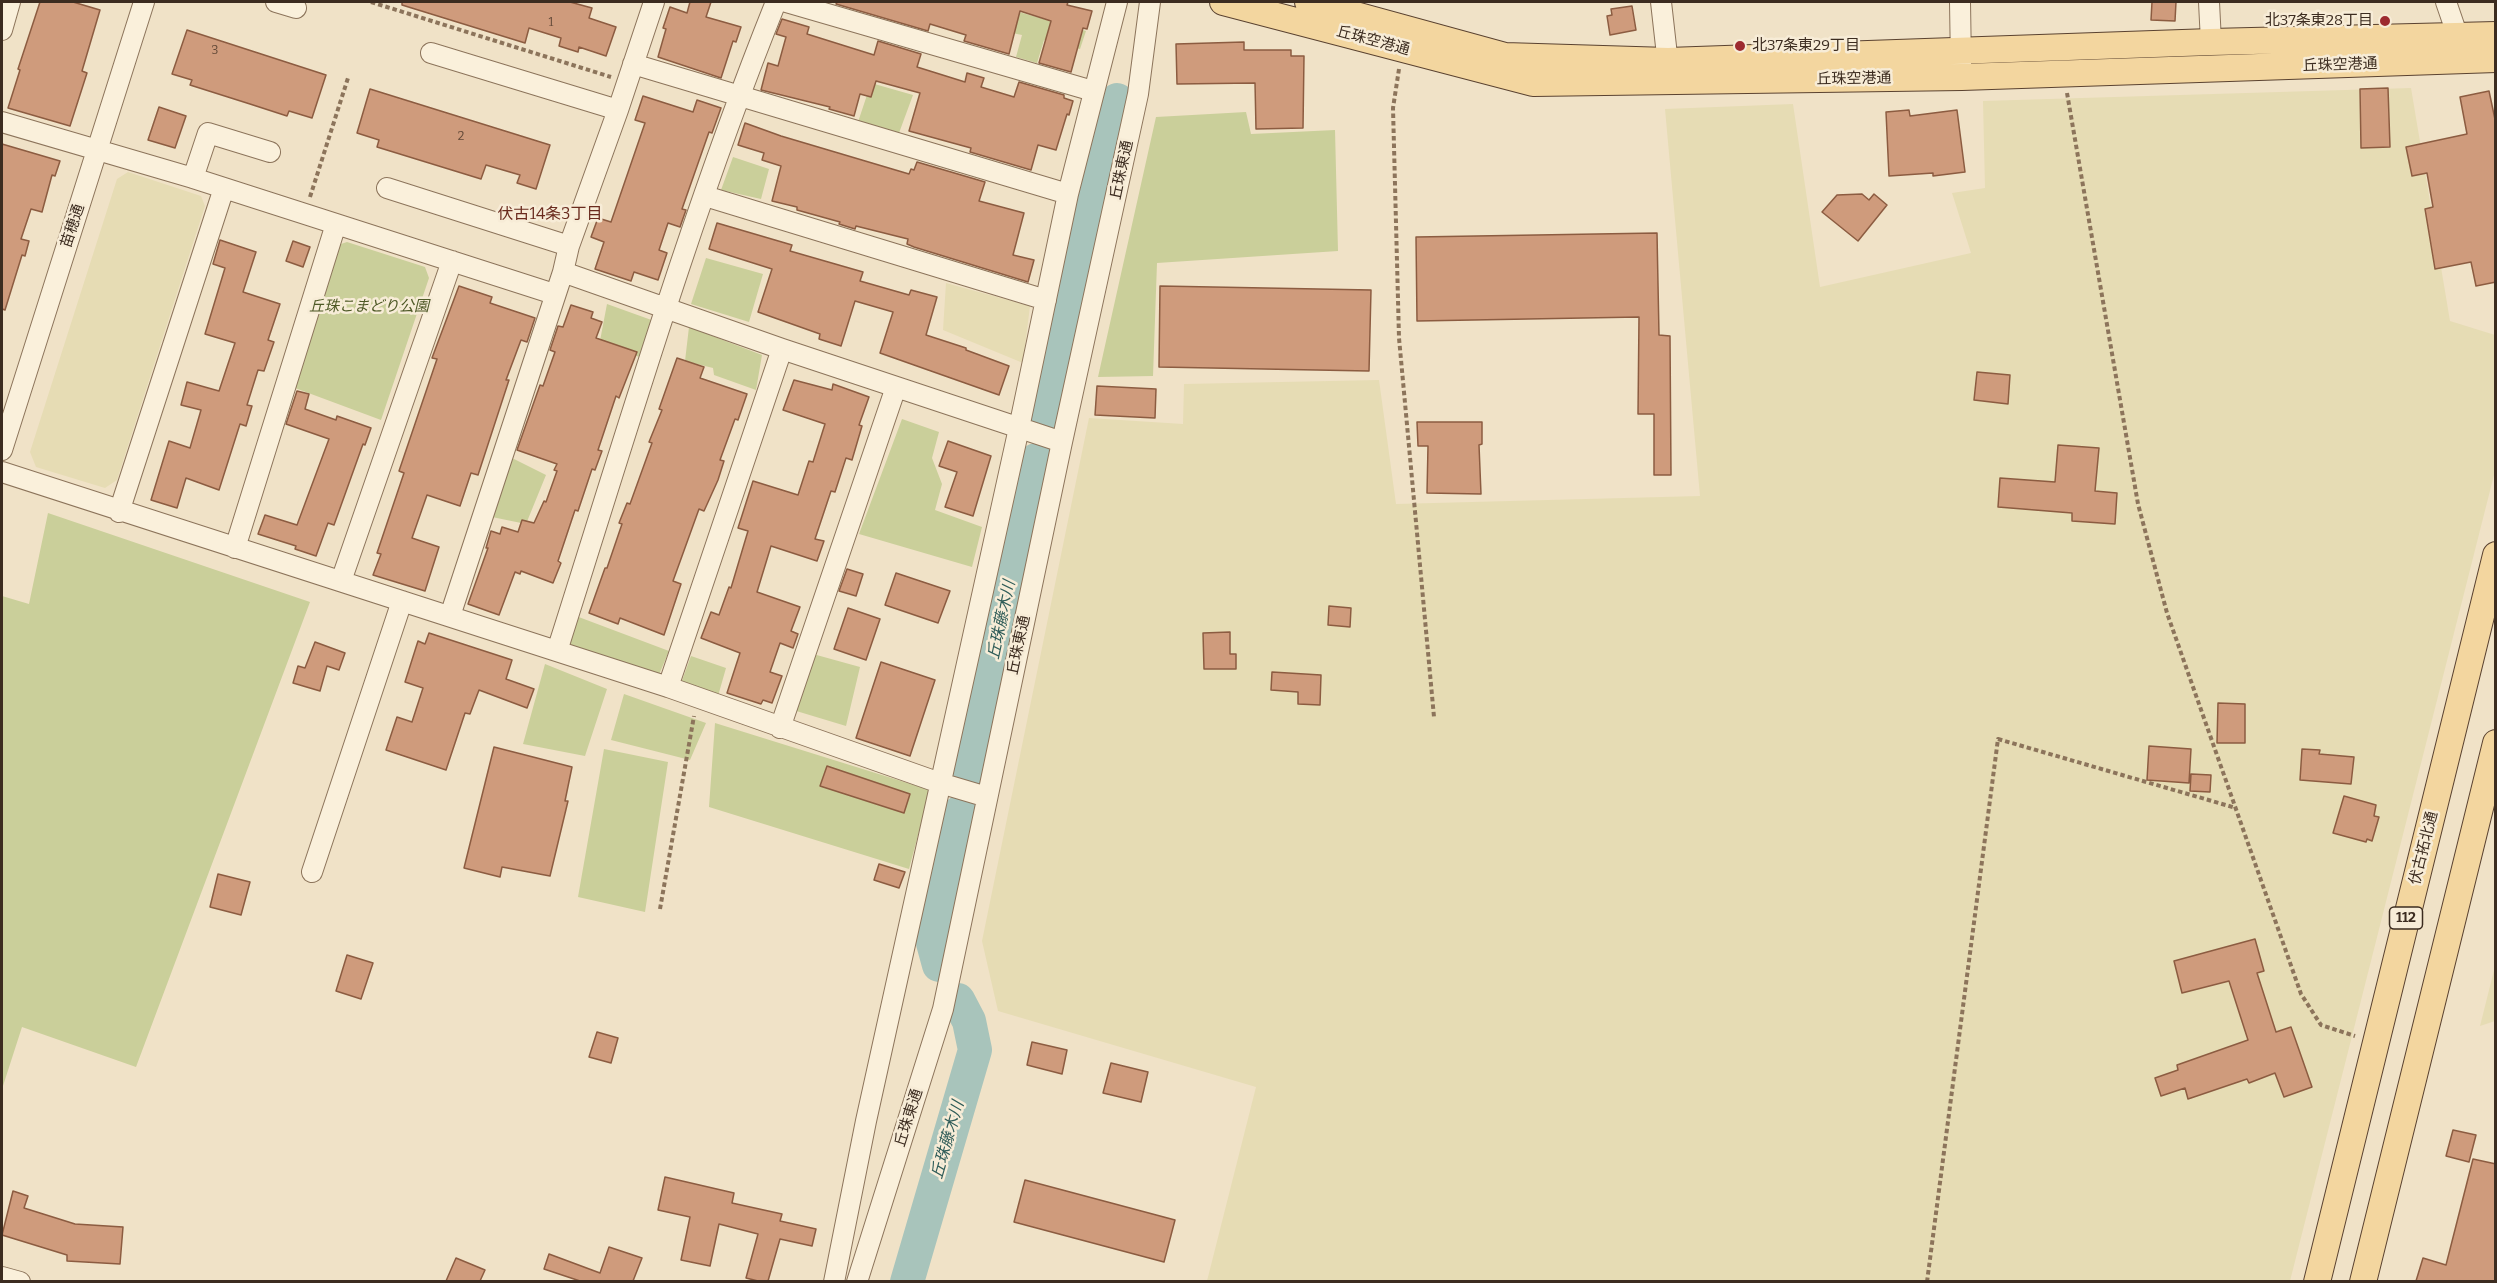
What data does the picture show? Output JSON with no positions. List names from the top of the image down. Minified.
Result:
{"streets":{"main road":["丘珠空港通","伏古拓北通","112"],"street":["丘珠東通","苗穂通"]},"districts":["伏古14条3丁目"],"water":["丘珠藤木川"],"parks":["丘珠こまどり公園"],"places":["北37条東28丁目","北37条東29丁目"],"house_numbers":["1","3","2"]}
